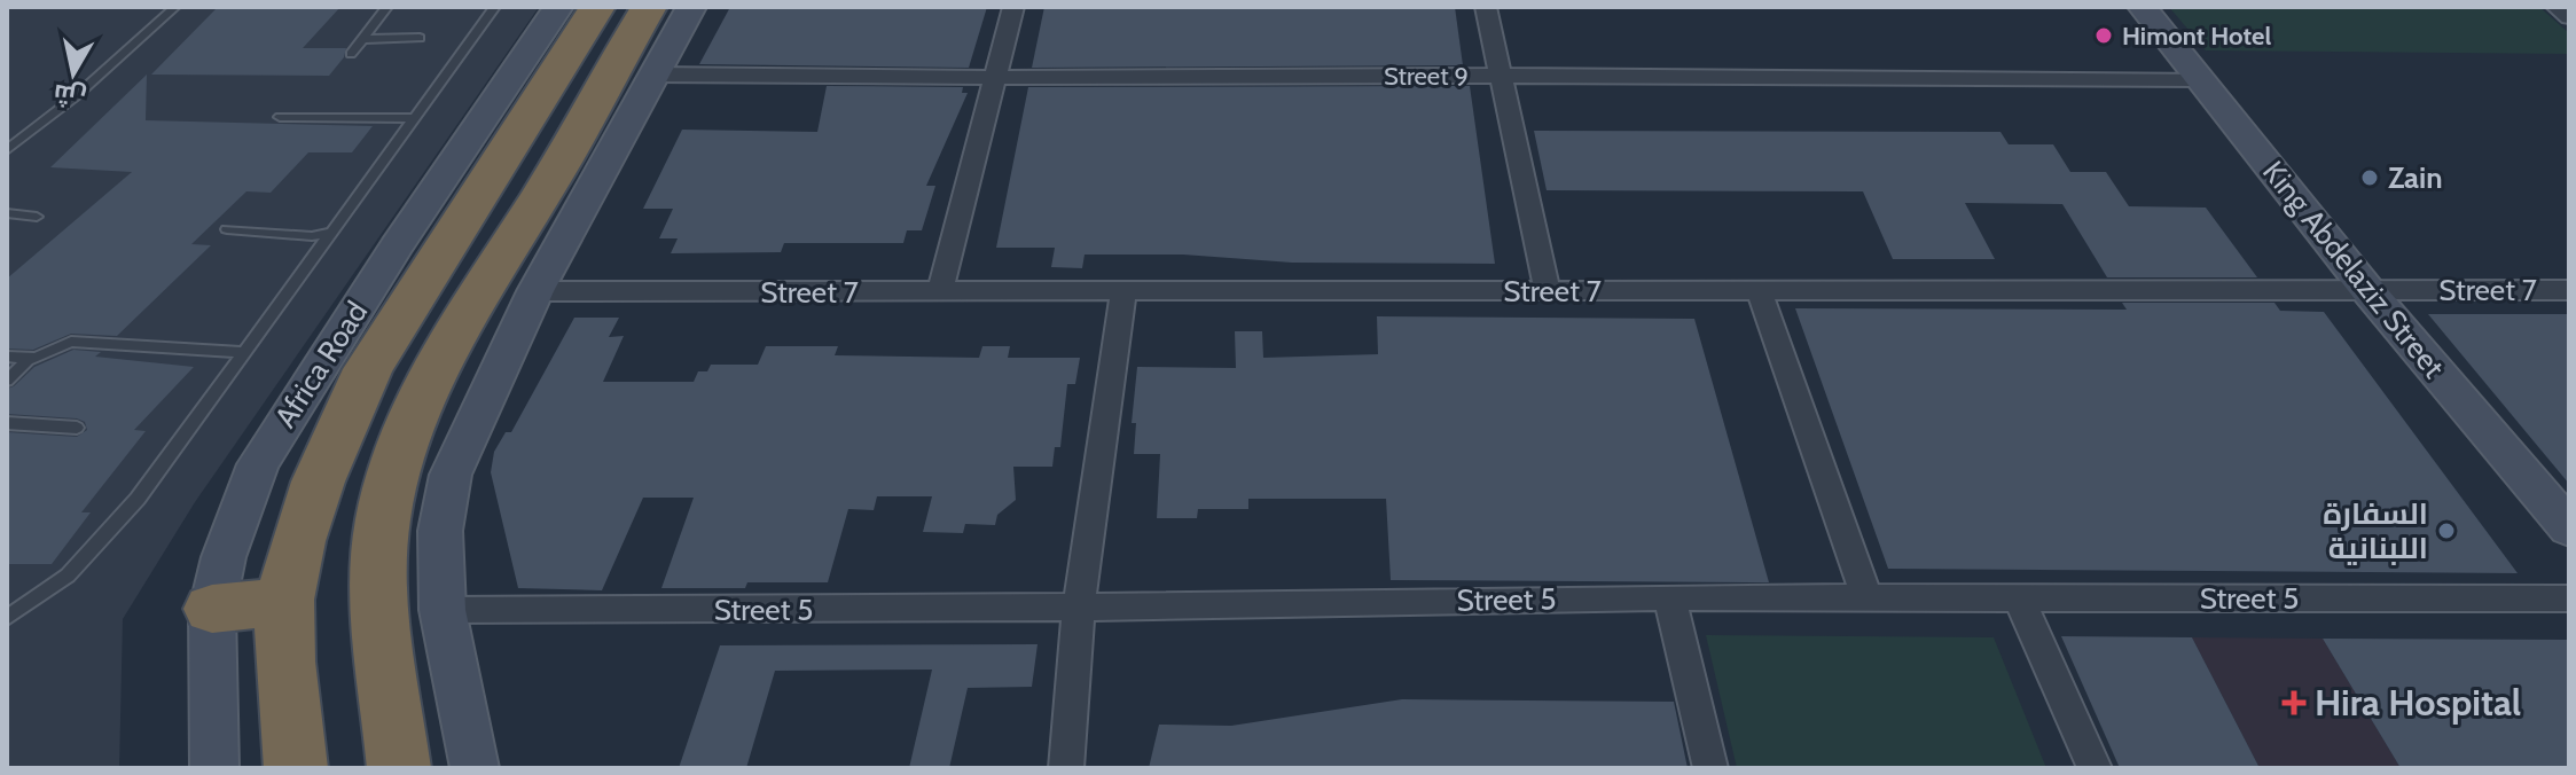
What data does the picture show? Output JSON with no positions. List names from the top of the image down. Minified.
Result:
{"streets":{"highway":["Africa Road"],"street":["Street 9","King Abdelaziz Street","Street 7","Street 5"]},"crossings":[["Street 9","King Abdelaziz Street"],["King Abdelaziz Street","Street 7"]],"places":{"other":["Himont Hotel","Zain","السفارة اللبنانية"],"health":["Hira Hospital"]},"north":"bottom"}
